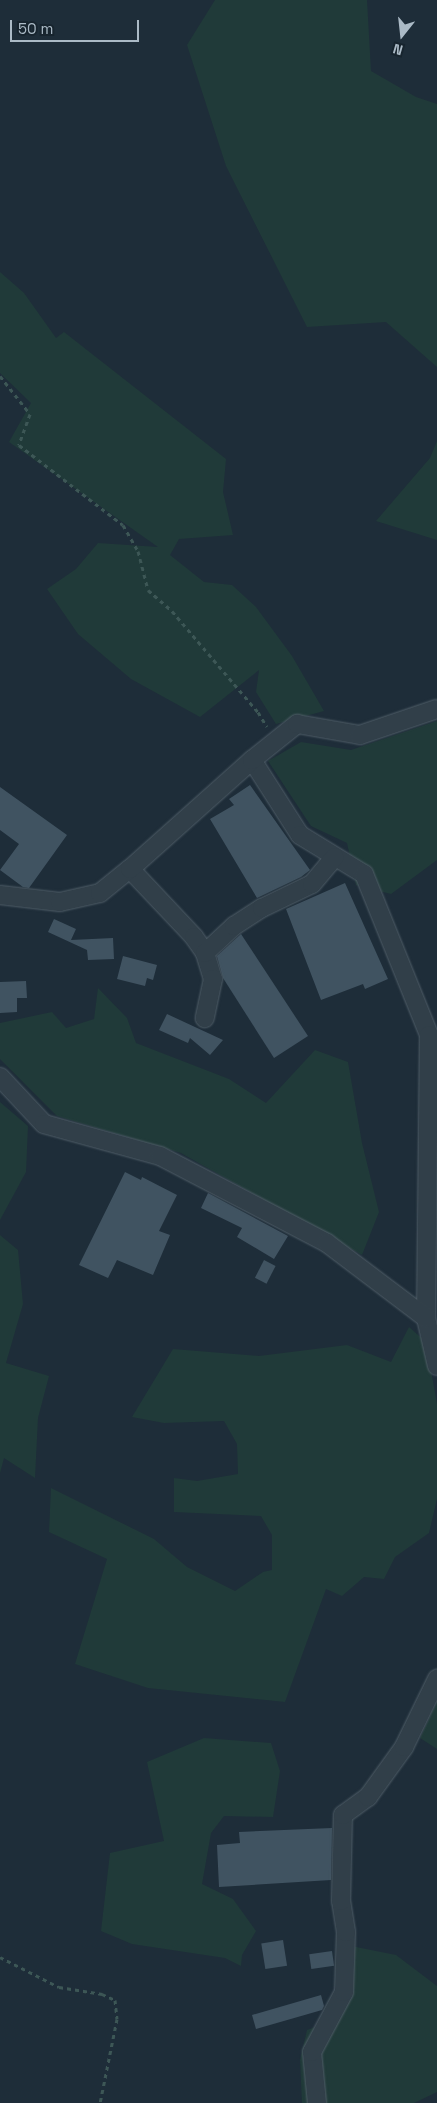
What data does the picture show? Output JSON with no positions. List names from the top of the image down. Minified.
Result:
{"scale_bar":"50 m","north":"bottom"}
